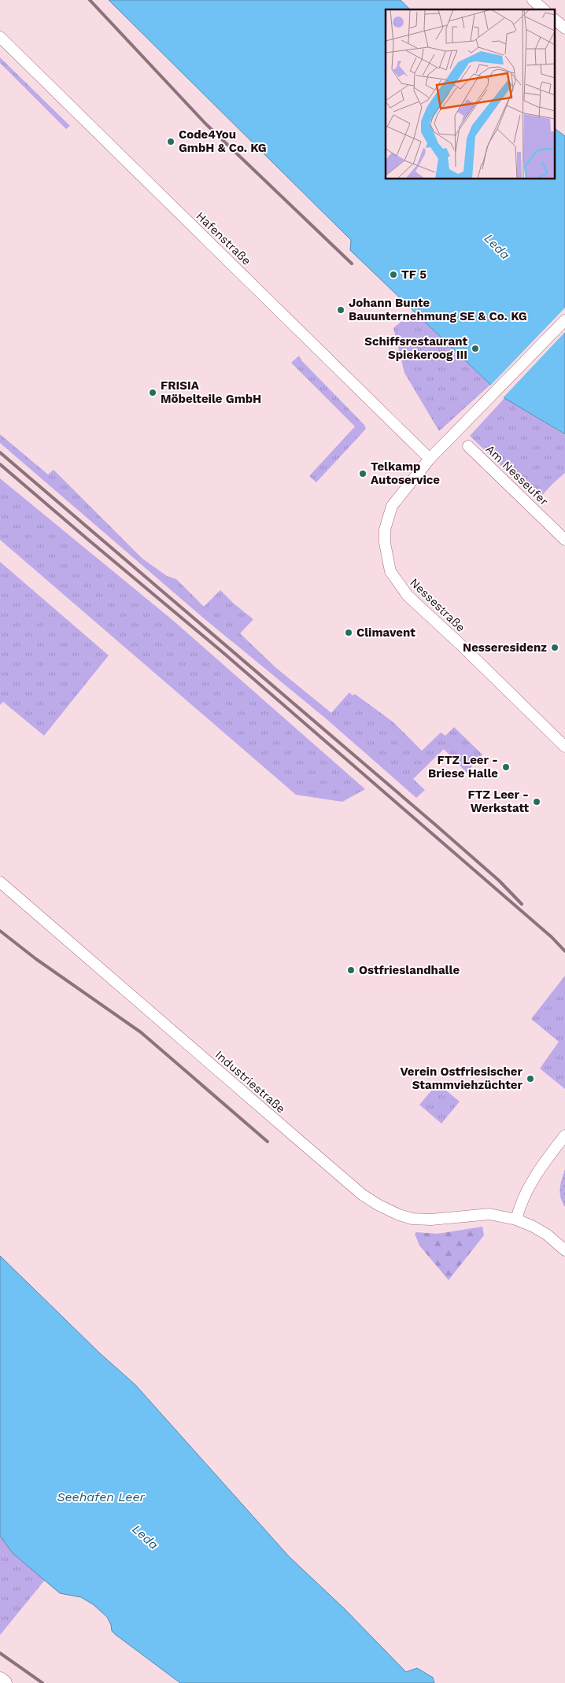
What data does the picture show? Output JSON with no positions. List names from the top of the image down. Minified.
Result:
{"streets":{"street":["Hafenstraße","Am Nesseufer","Nessestraße","Industriestraße"]},"crossings":[["Hafenstraße","Nessestraße"]],"water":["Leda","Seehafen Leer"],"places":["Code4You GmbH & Co. KG","TF 5","Johann Bunte Bauunternehmung SE & Co. KG","Schiffsrestaurant Spiekeroog III","FRISIA Möbelteile GmbH","Telkamp Autoservice","Climavent","Nesseresidenz","FTZ Leer - Briese Halle","FTZ Leer - Werkstatt","Ostfrieslandhalle","Verein Ostfriesischer Stammviehzüchter"]}
